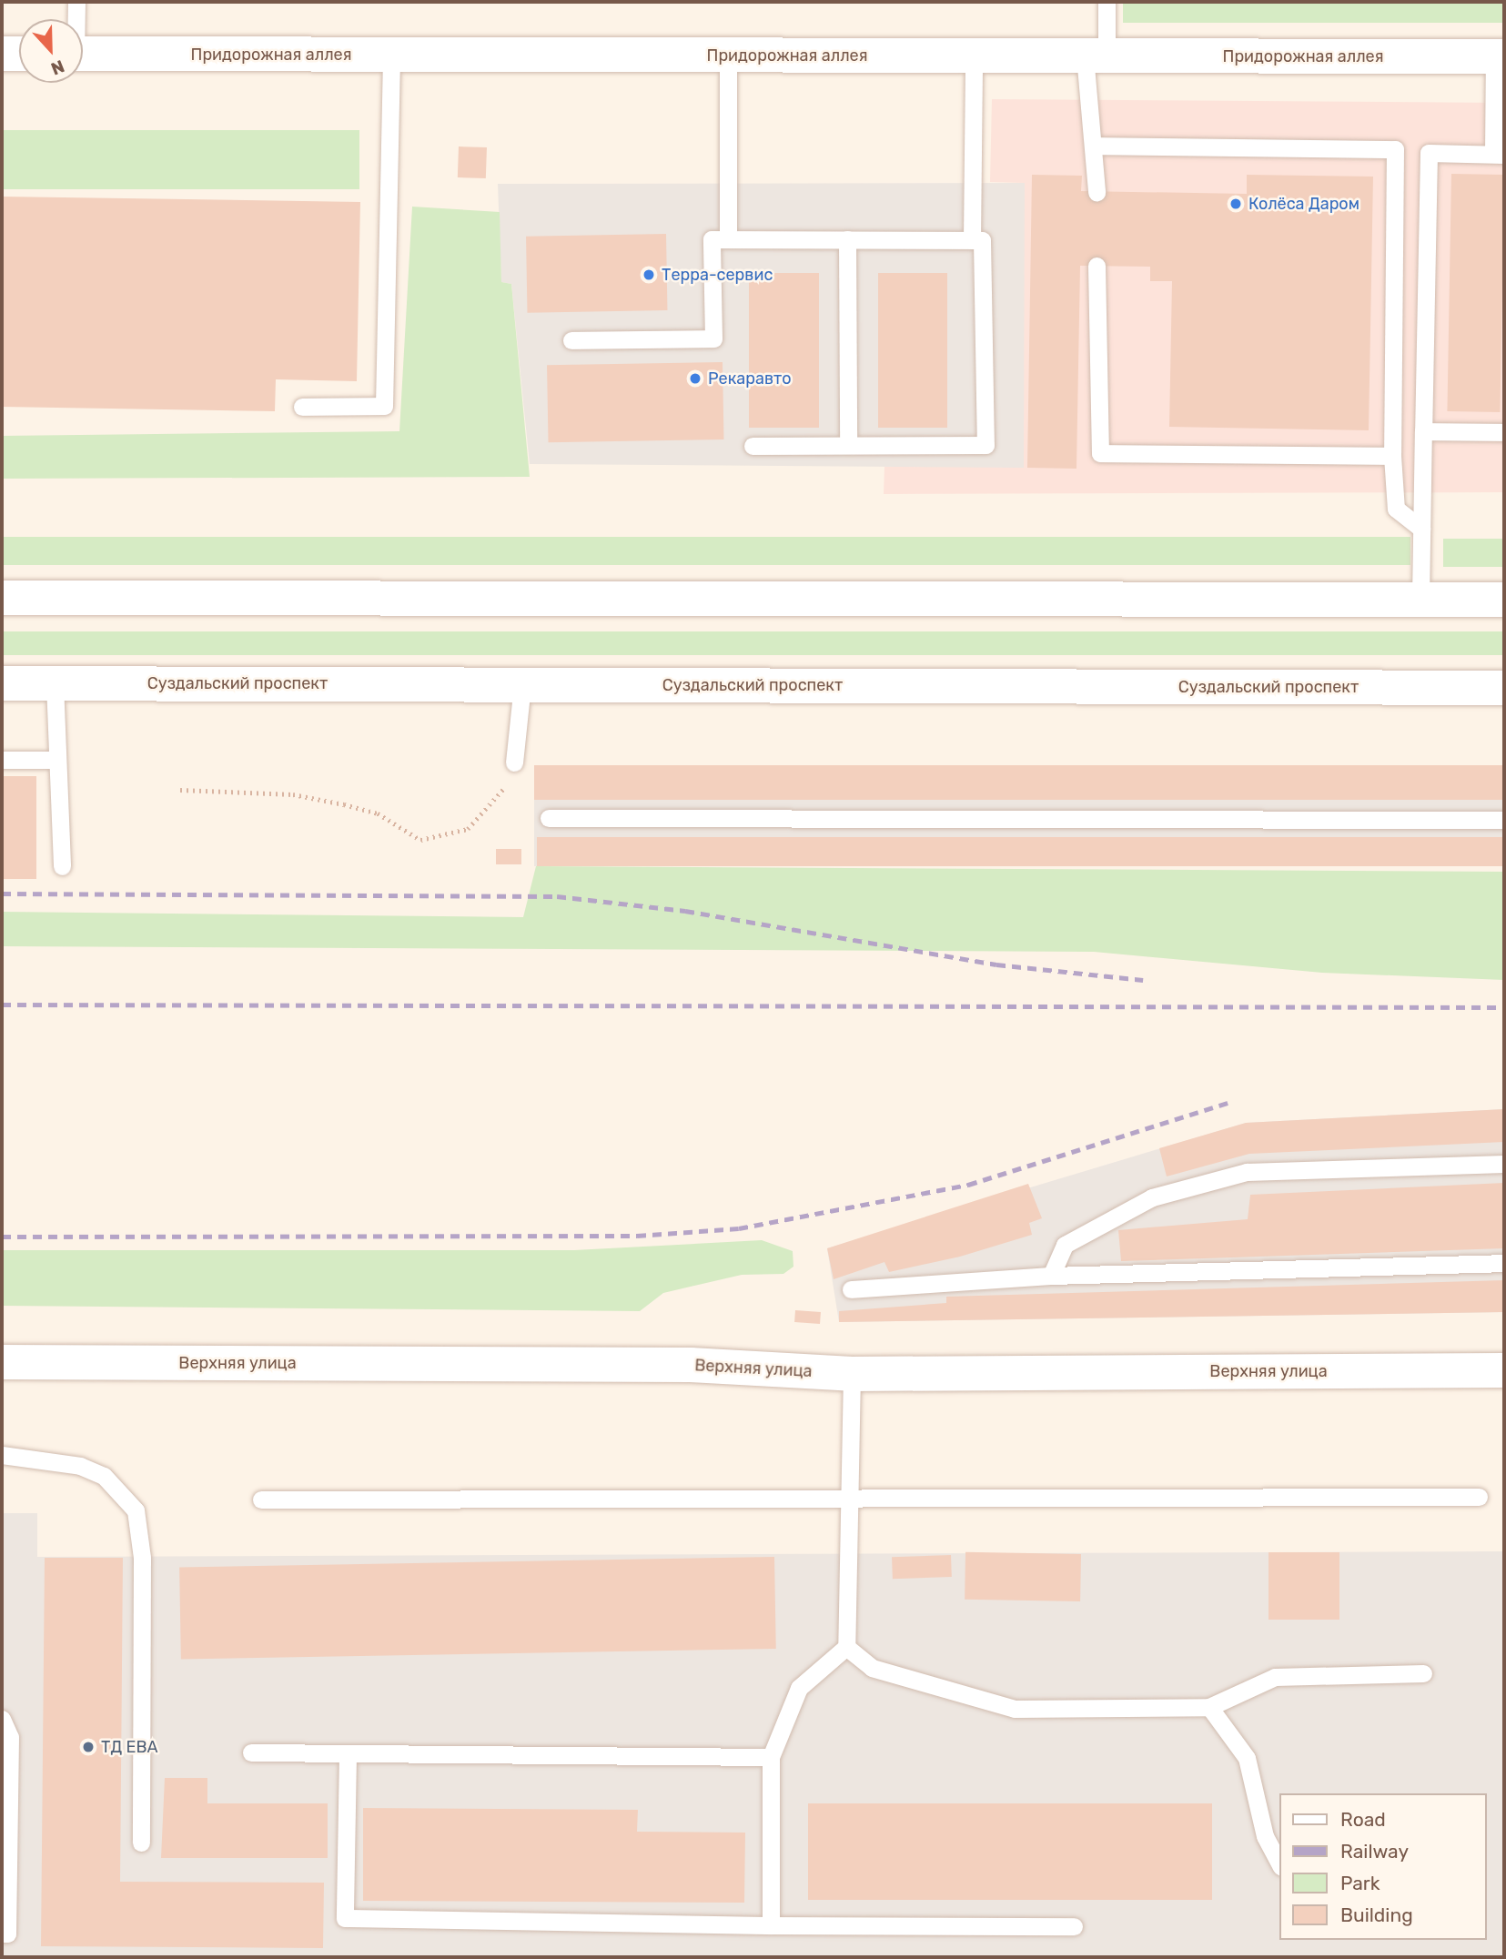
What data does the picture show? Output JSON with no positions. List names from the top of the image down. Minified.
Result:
{"streets":{"main road":["Придорожная аллея","Суздальский проспект","Верхняя улица"]},"places":["Колёса Даром","Терра-сервис","Рекаравто","ТД ЕВА"],"legend":["Road","Railway","Park","Building"],"north":"bottom"}
